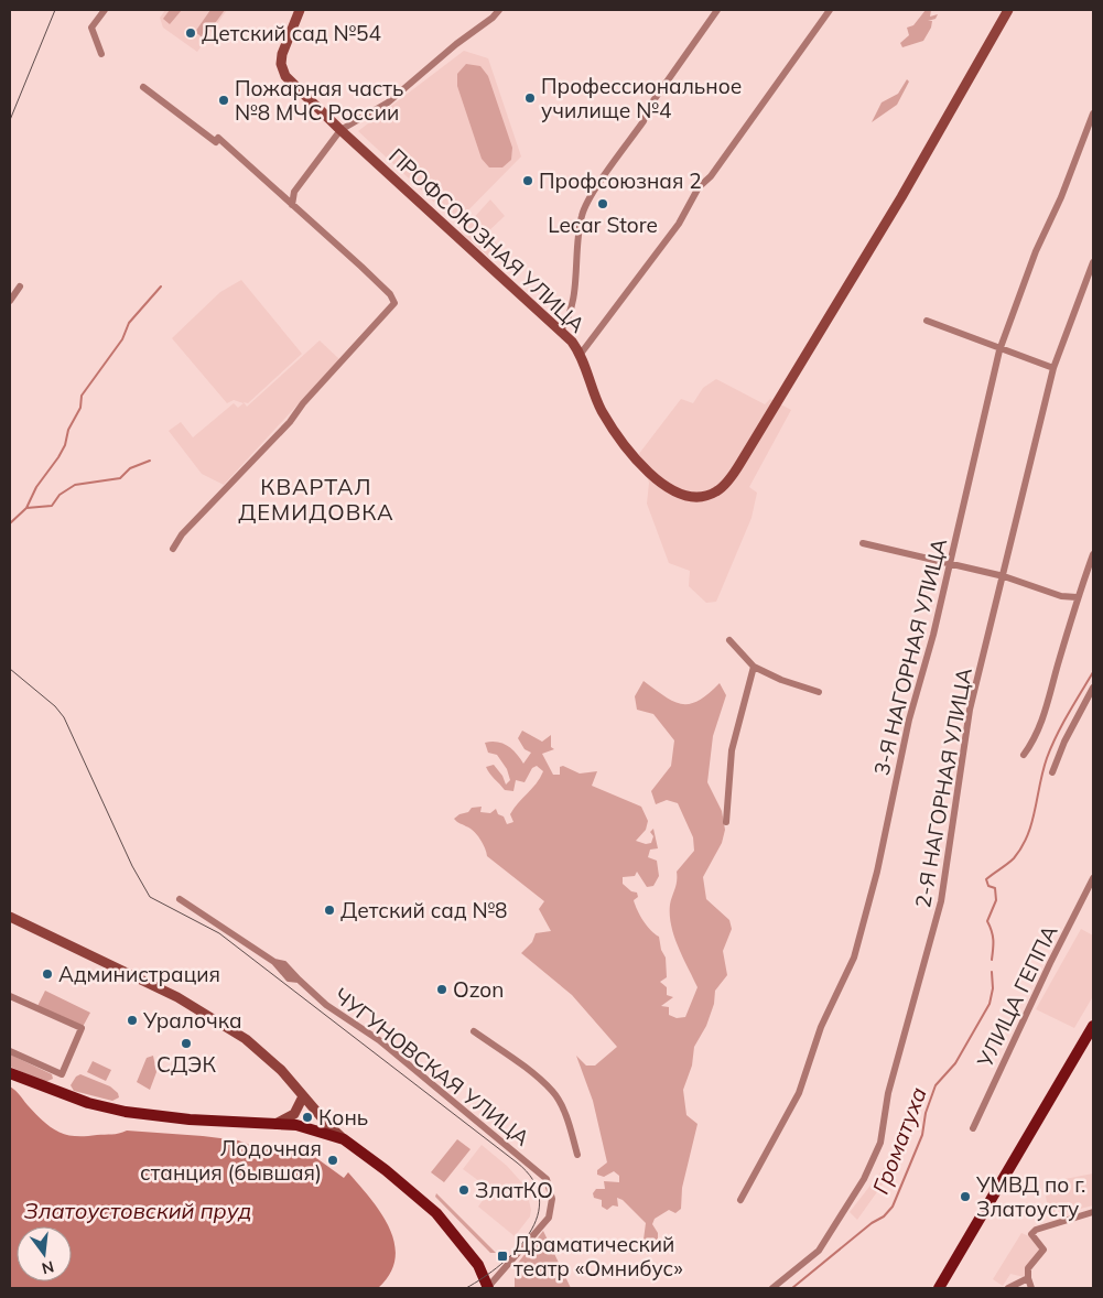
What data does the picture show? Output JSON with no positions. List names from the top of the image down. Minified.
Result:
{"streets":{"main road":["ПРОФСОЮЗНАЯ УЛИЦА"],"street":["3-Я НАГОРНАЯ УЛИЦА","2-Я НАГОРНАЯ УЛИЦА","УЛИЦА ГЕППА","ЧУГУНОВСКАЯ УЛИЦА"]},"districts":["КВАРТАЛ ДЕМИДОВКА"],"water":["Громатуха","Златоустовский пруд"],"places":{"other":["Детский сад №54","Профессиональное училище №4","Пожарная часть №8 МЧС России","Профсоюзная 2","Lecar Store","Детский сад №8","Администрация","Ozon","Уралочка","СДЭК","Конь","Лодочная станция (бывшая)","ЗлатКО","УМВД по г. Златоусту"],"transit":["Драматический театр «Омнибус»"]},"north":"bottom"}
